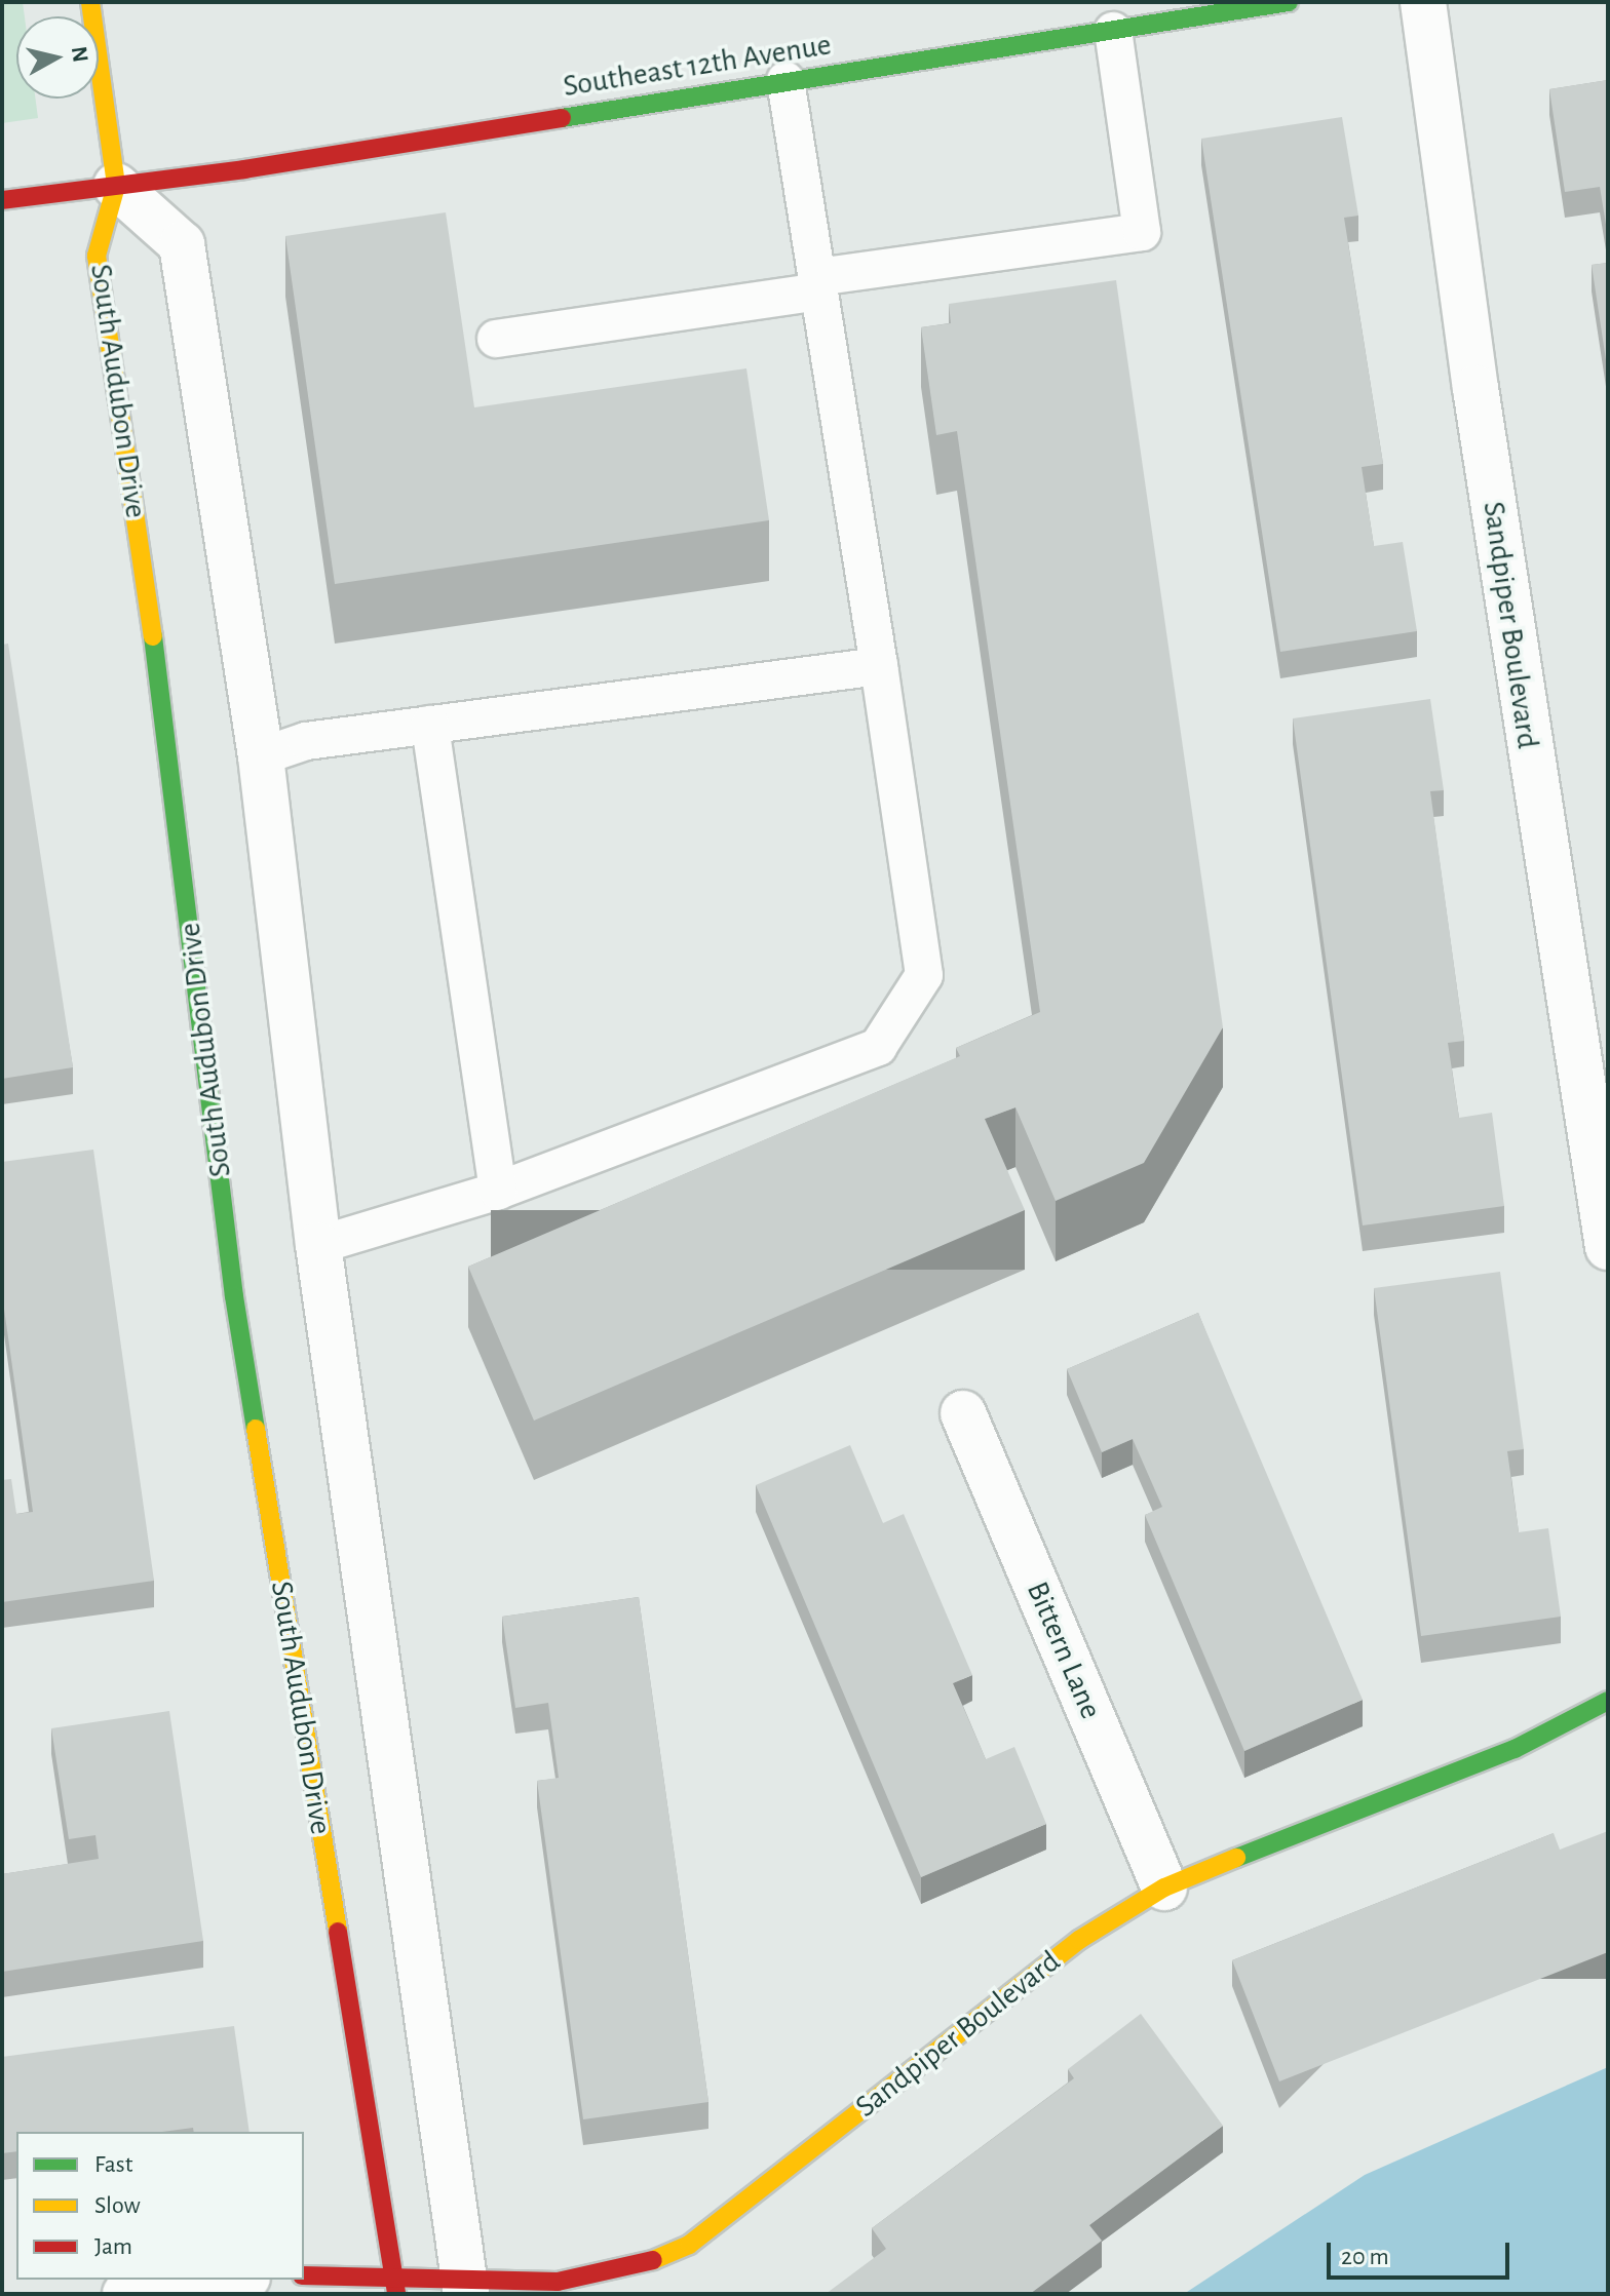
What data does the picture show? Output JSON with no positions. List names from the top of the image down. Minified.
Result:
{"streets":{"street":["Southeast 12th Avenue","South Audubon Drive","Sandpiper Boulevard","Bittern Lane"]},"crossings":[["Southeast 12th Avenue","South Audubon Drive"],["South Audubon Drive","Sandpiper Boulevard"],["Sandpiper Boulevard","Bittern Lane"]],"legend":["Fast","Slow","Jam"],"scale_bar":"20 m","north":"right"}
